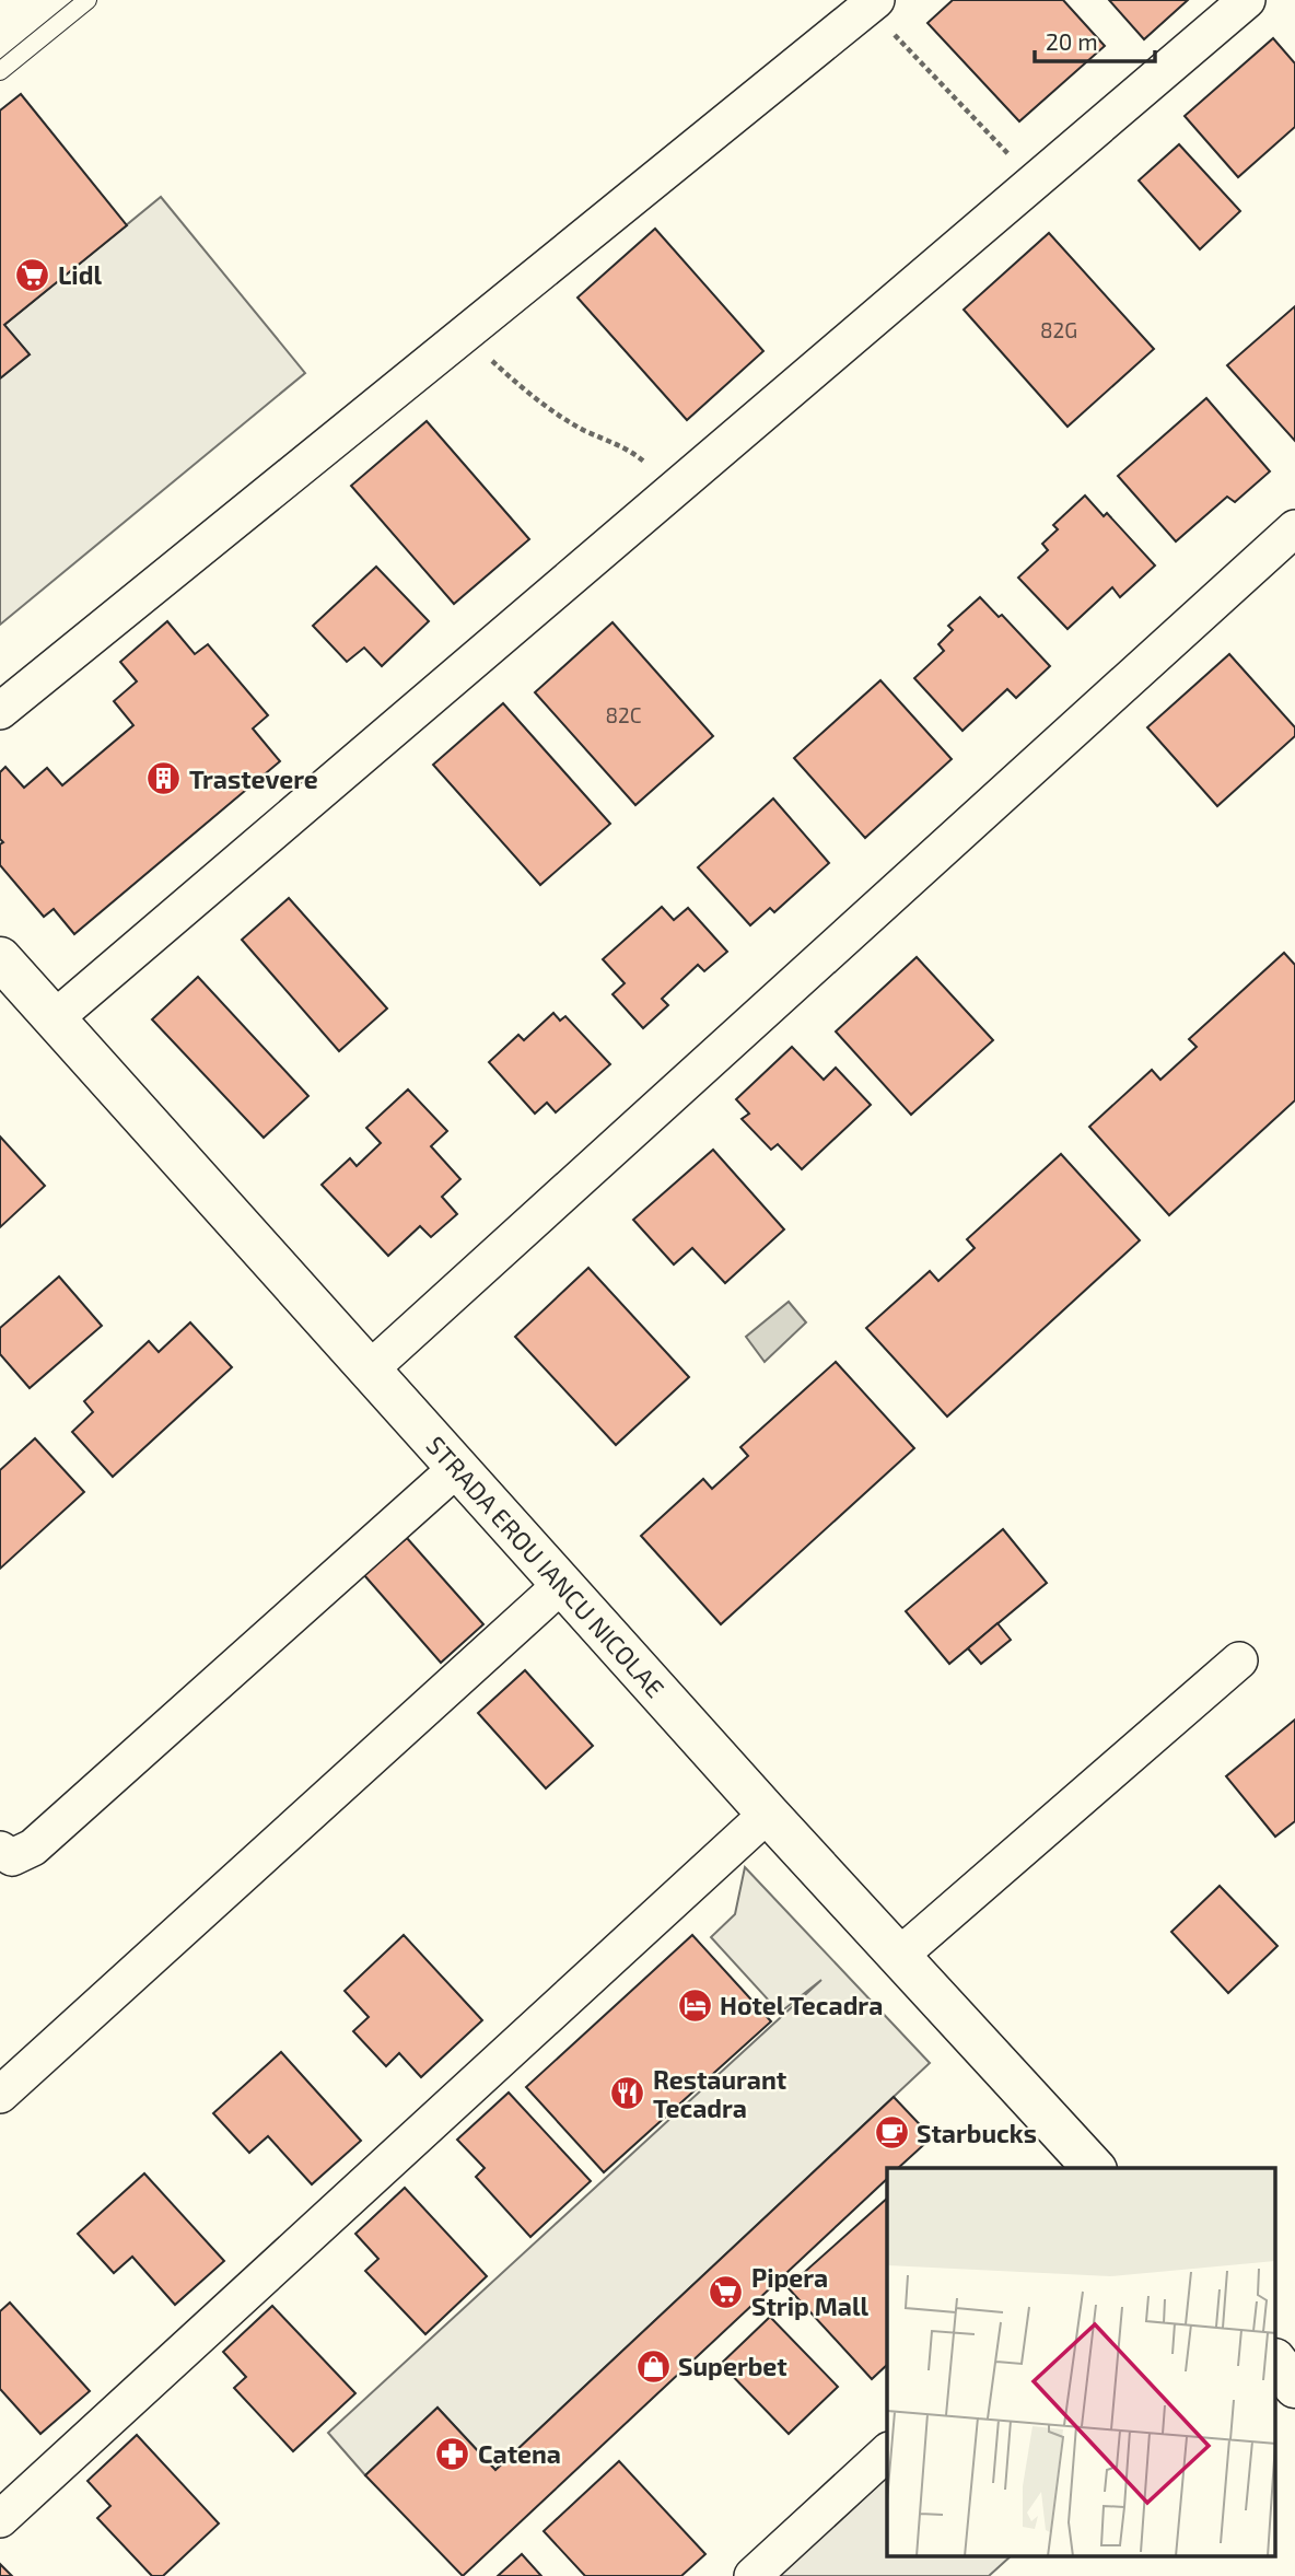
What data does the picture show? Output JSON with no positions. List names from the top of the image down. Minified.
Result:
{"streets":{"street":["STRADA EROU IANCU NICOLAE"]},"places":{"supermarket":["Lidl","Pipera Strip Mall"],"building":["Trastevere"],"hotel":["Hotel Tecadra"],"restaurant":["Restaurant Tecadra"],"cafe":["Starbucks"],"shop":["Superbet"],"pharmacy":["Catena"]},"house_numbers":["82G","82C"],"scale_bar":"20 m"}
